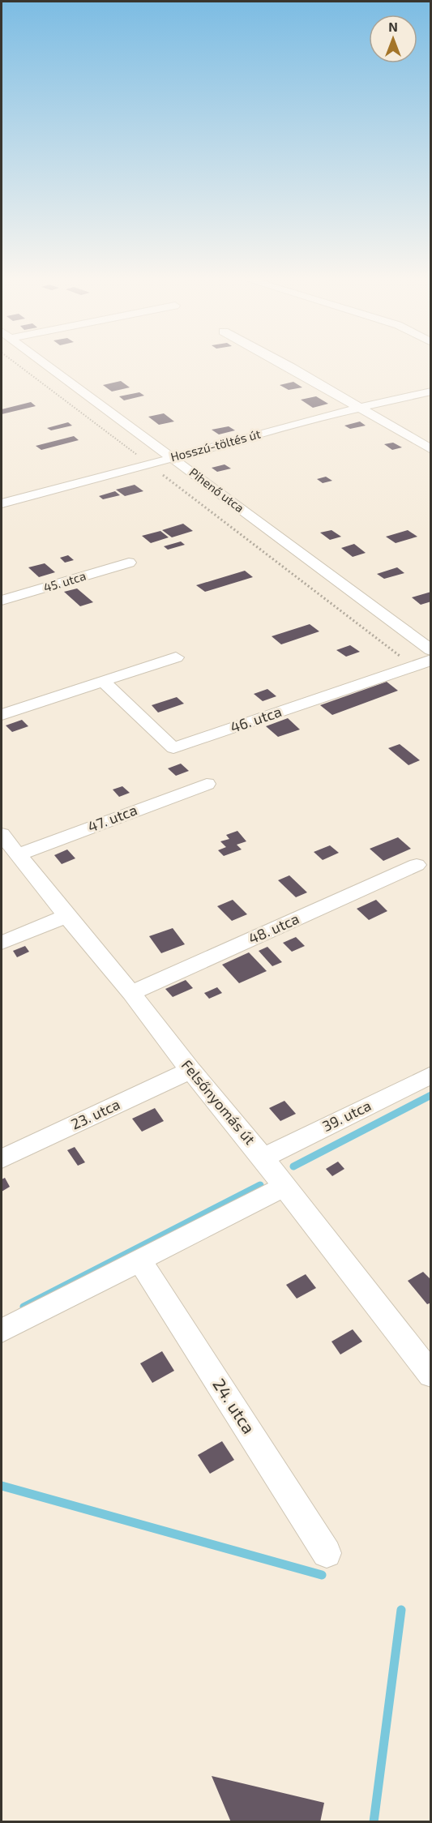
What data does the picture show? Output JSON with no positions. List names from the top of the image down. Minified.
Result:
{"streets":{"street":["Hosszú-töltés út","Pihenő utca","45. utca","46. utca","47. utca","48. utca","Felsőnyomás út","23. utca","39. utca","24. utca"]},"crossings":[["Hosszú-töltés út","Pihenő utca"],["47. utca","Felsőnyomás út"],["48. utca","Felsőnyomás út"],["Felsőnyomás út","23. utca"],["Felsőnyomás út","39. utca"]],"north":"top"}
